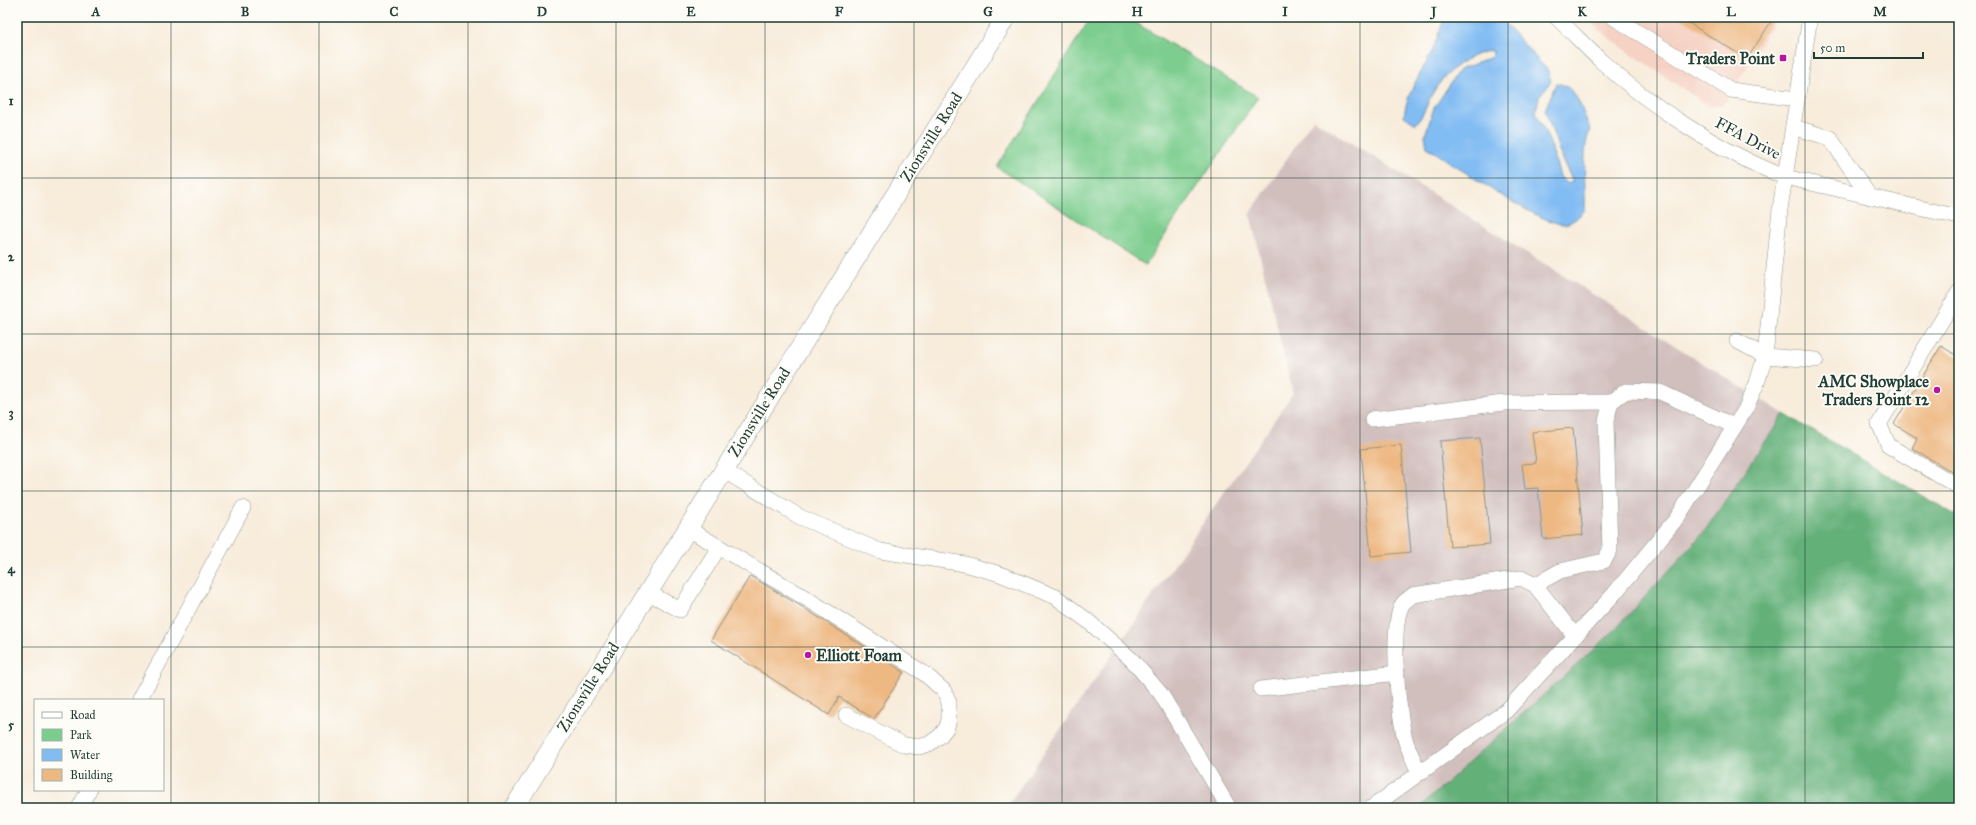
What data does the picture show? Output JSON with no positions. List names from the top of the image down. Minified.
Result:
{"streets":{"main road":["Zionsville Road"],"street":["FFA Drive"]},"places":{"transit":["Traders Point"],"other":["AMC Showplace Traders Point 12","Elliott Foam"]},"legend":["Road","Park","Water","Building"],"scale_bar":"50 m","grid":{"columns":["A","B","C","D","E","F","G","H","I","J","K","L","M"],"rows":["1","2","3","4","5"]}}
